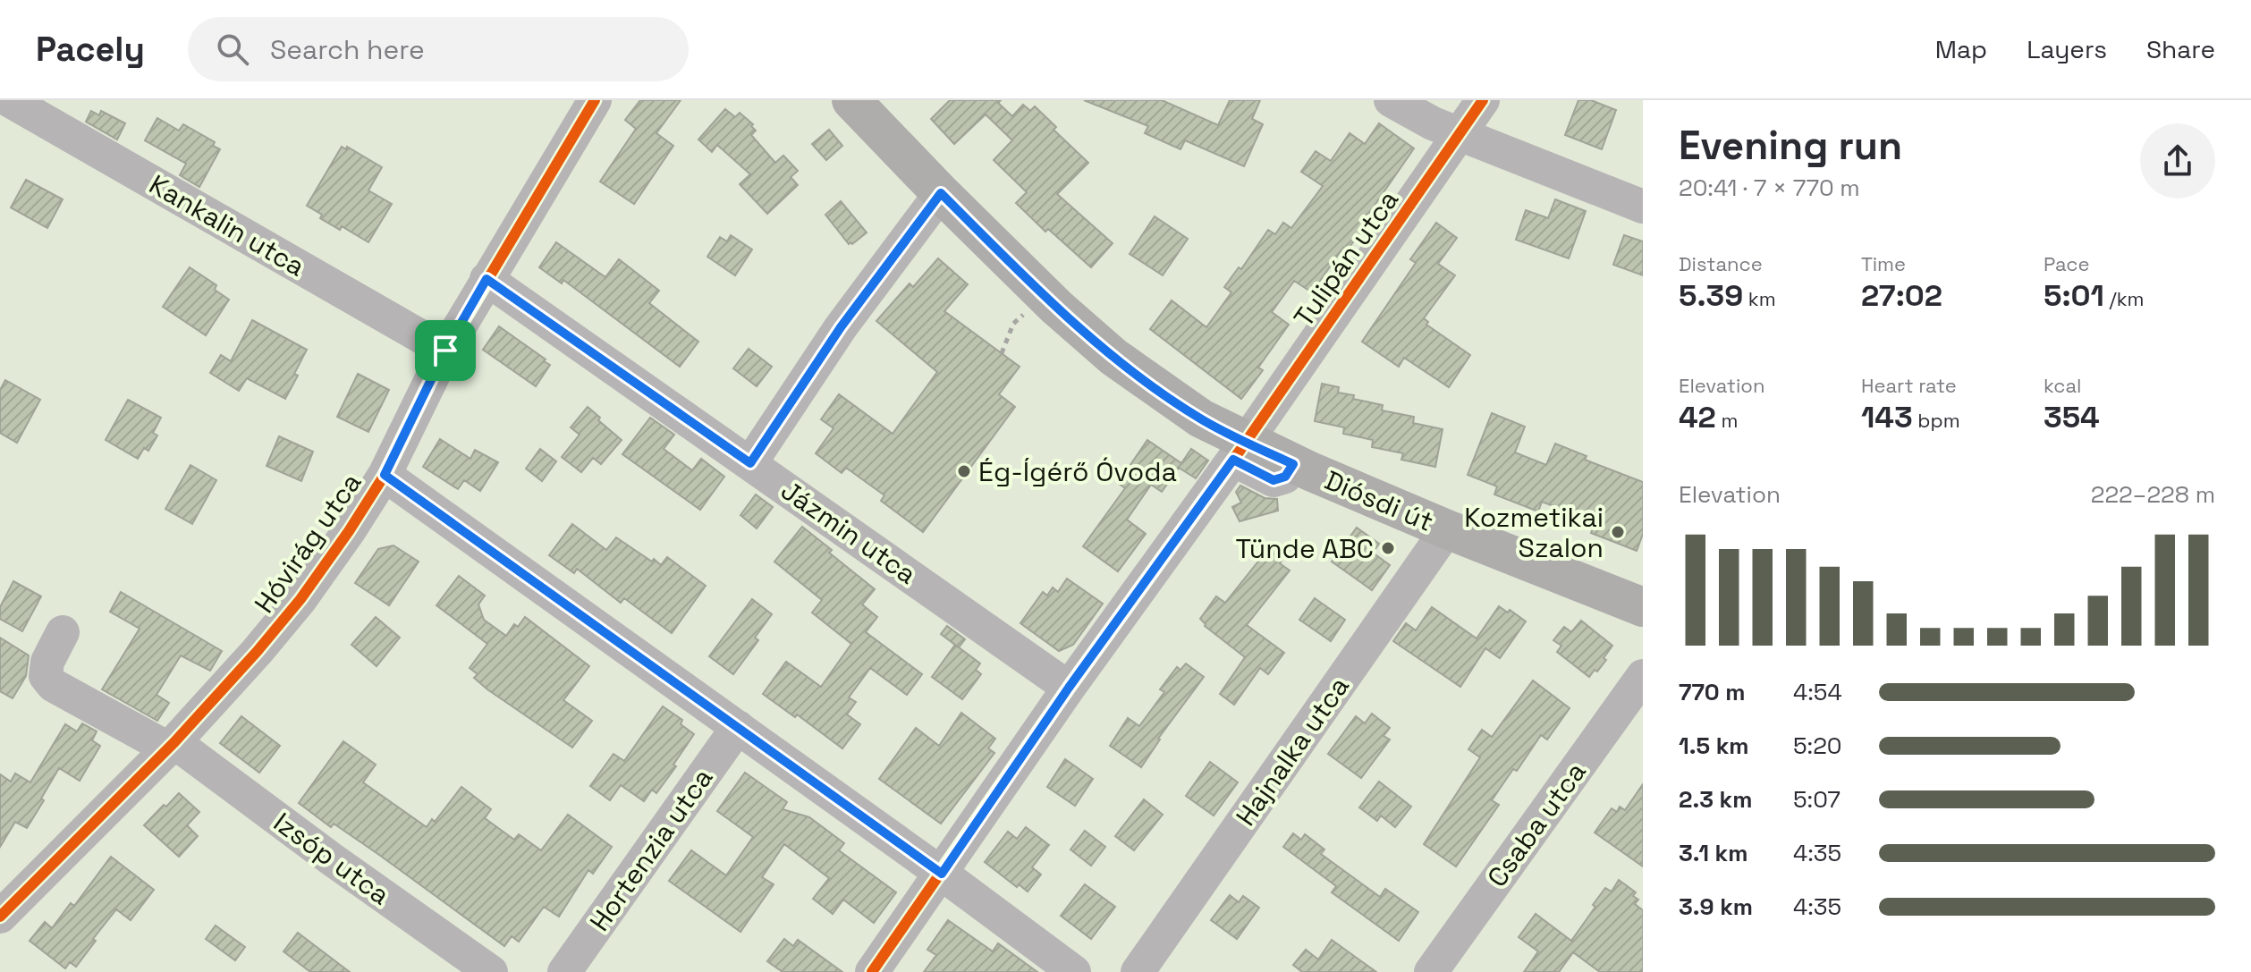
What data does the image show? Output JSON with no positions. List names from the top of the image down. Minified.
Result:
{"streets":{"main road":["Diósdi út"],"street":["Kankalin utca","Tulipán utca","Jázmin utca","Hóvirág utca","Hajnalka utca","Csaba utca","Hortenzia utca","Izsóp utca"]},"crossings":[["Kankalin utca","Hóvirág utca"],["Tulipán utca","Diósdi út"],["Tulipán utca","Jázmin utca"],["Diósdi út","Hajnalka utca"],["Jázmin utca","Hóvirág utca"],["Hóvirág utca","Izsóp utca"]],"places":["Ég-Ígérő Óvoda","Kozmetikai Szalon","Tünde ABC"],"page":{"header":"Pacely","search":"Search here","nav":["Map","Layers","Share"],"heading":["Evening run","20:41 · 7 × 770 m"],"stats":[["Distance","5.39 km"],["Time","27:02"],["Pace","5:01 /km"],["Elevation","42 m"],["Heart rate","143 bpm"],["kcal","354"]],"chart":["Elevation","222–228 m"],"list":[{"name":"770 m","note":"4:54"},{"name":"1.5 km","note":"5:20"},{"name":"2.3 km","note":"5:07"},{"name":"3.1 km","note":"4:35"},{"name":"3.9 km","note":"4:35"}]}}
